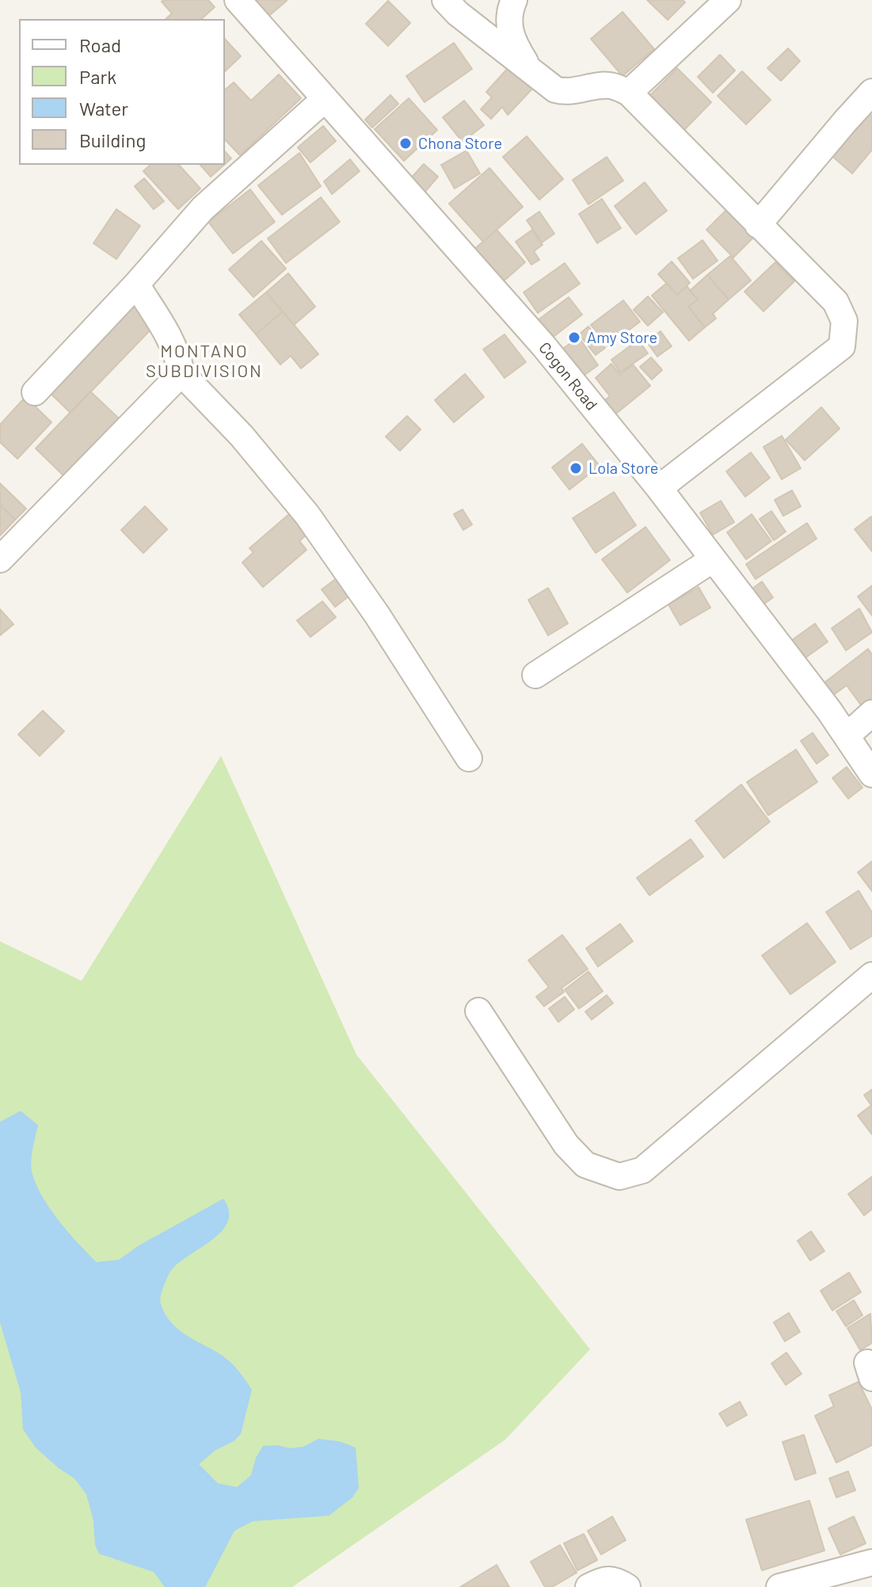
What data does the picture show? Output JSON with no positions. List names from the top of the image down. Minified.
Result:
{"streets":{"street":["Cogon Road"]},"districts":["MONTANO SUBDIVISION"],"places":["Chona Store","Amy Store","Lola Store"],"legend":["Road","Park","Water","Building"]}
